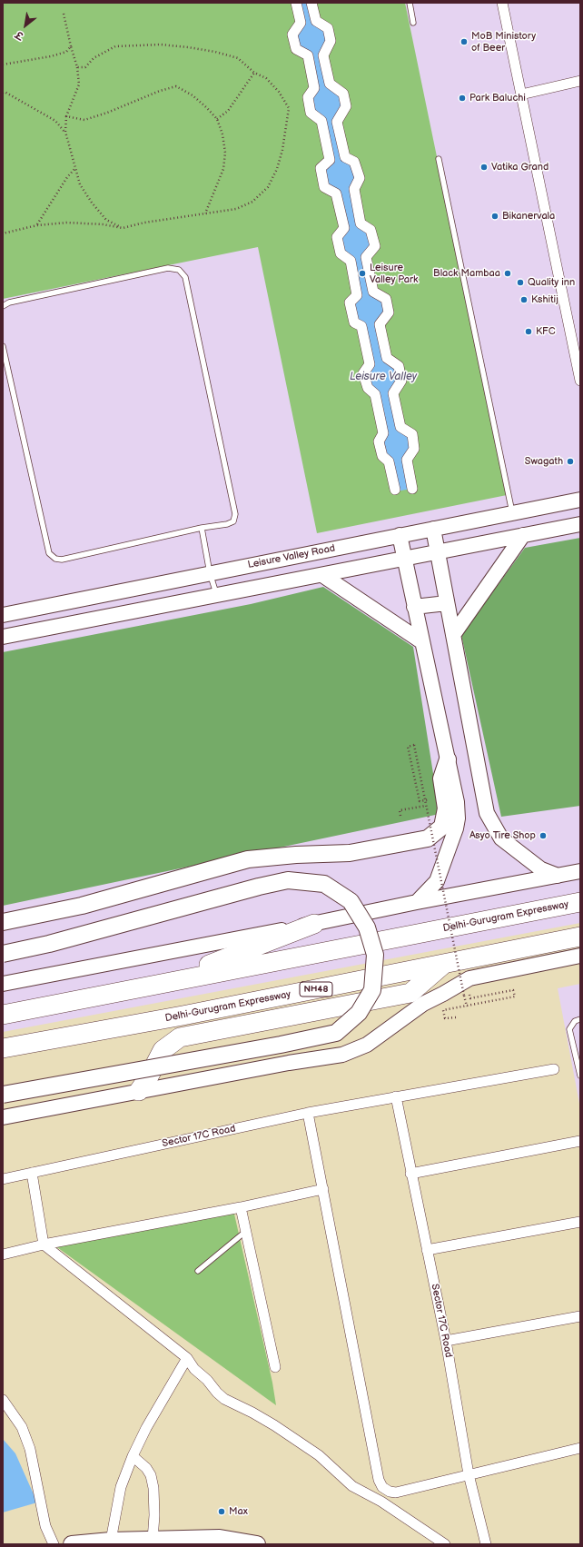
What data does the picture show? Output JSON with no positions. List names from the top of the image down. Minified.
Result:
{"streets":{"highway":["Delhi-Gurugram Expressway","NH48"],"street":["Leisure Valley Road","Sector 17C Road"]},"water":["Leisure Valley"],"places":["MoB Ministory of Beer","Park Baluchi","Vatika Grand","Bikanervala","Leisure Valley Park","Black Mambaa","Quality inn","Kshitij","KFC","Swagath","Asyo Tire Shop","Max"],"north":"bottom left"}
